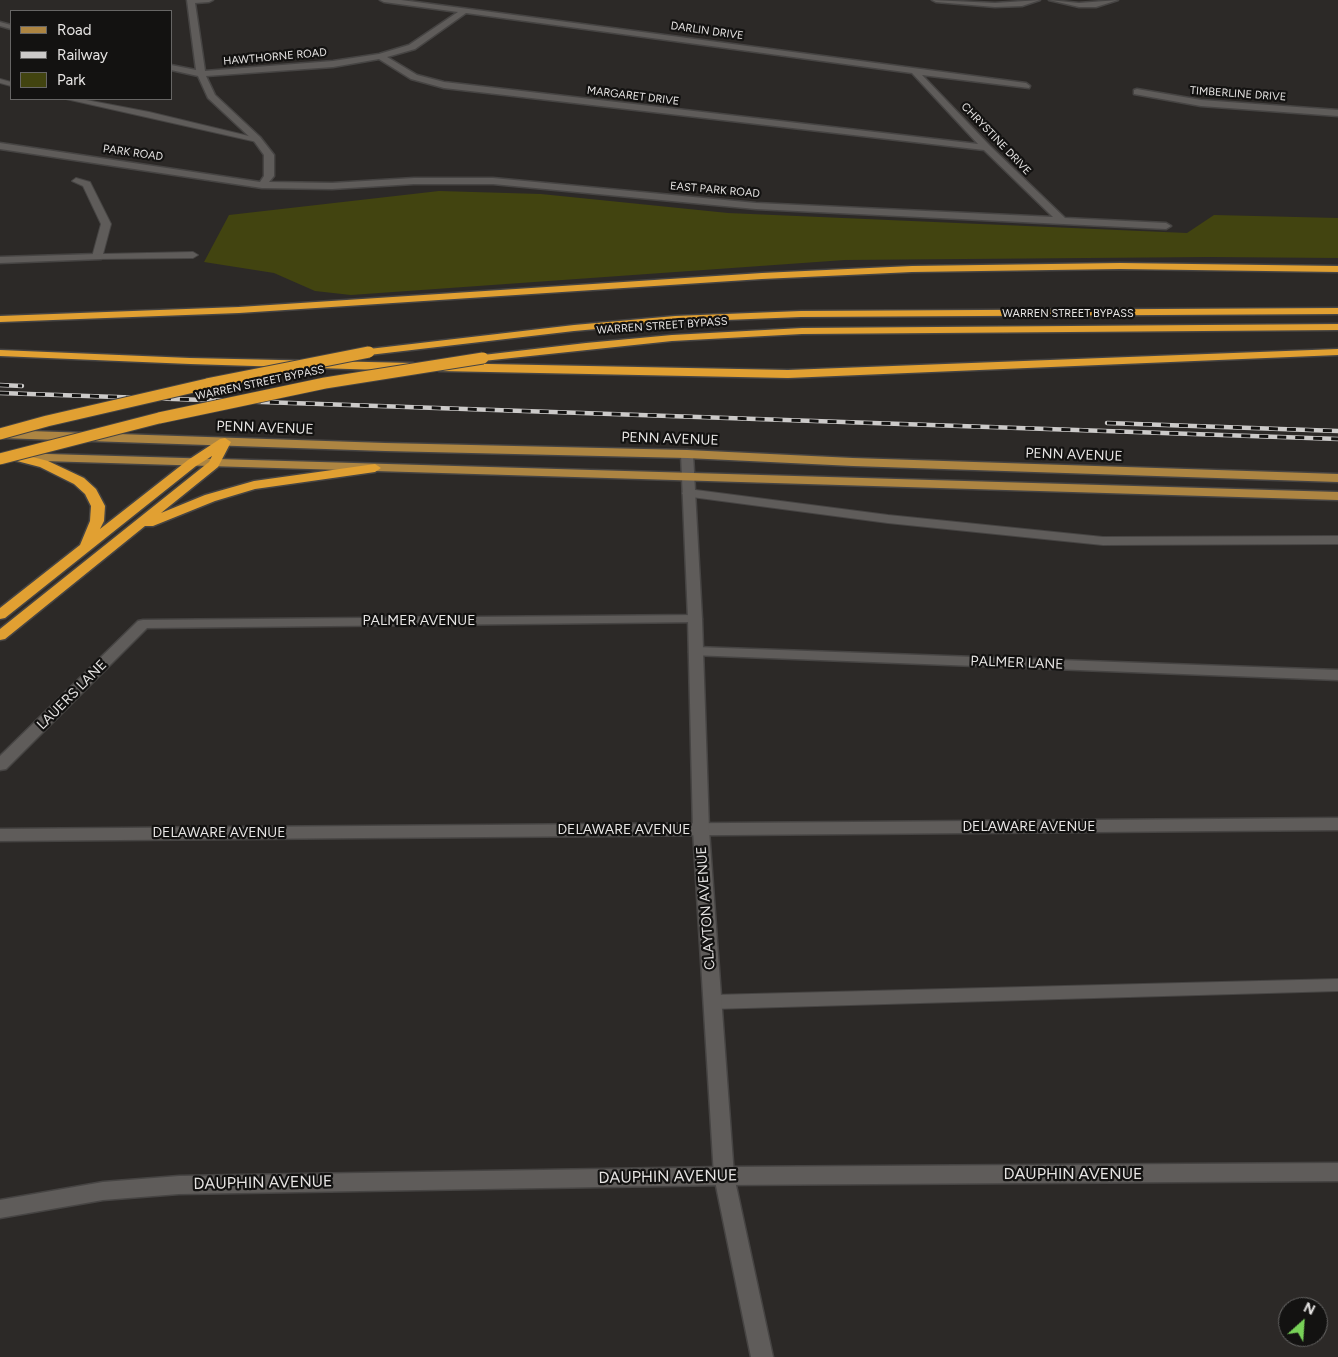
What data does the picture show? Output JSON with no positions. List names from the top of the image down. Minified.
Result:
{"streets":{"highway":["WARREN STREET BYPASS"],"main road":["PENN AVENUE"],"street":["DARLIN DRIVE","HAWTHORNE ROAD","TIMBERLINE DRIVE","MARGARET DRIVE","CHRYSTINE DRIVE","PARK ROAD","EAST PARK ROAD","PALMER AVENUE","PALMER LANE","LAUERS LANE","DELAWARE AVENUE","CLAYTON AVENUE","DAUPHIN AVENUE"]},"crossings":[["DARLIN DRIVE","CHRYSTINE DRIVE"],["HAWTHORNE ROAD","MARGARET DRIVE"],["MARGARET DRIVE","CHRYSTINE DRIVE"],["CHRYSTINE DRIVE","EAST PARK ROAD"],["PARK ROAD","EAST PARK ROAD"],["WARREN STREET BYPASS","PENN AVENUE"],["PENN AVENUE","CLAYTON AVENUE"],["PALMER AVENUE","LAUERS LANE"],["PALMER AVENUE","CLAYTON AVENUE"],["PALMER LANE","CLAYTON AVENUE"],["DELAWARE AVENUE","CLAYTON AVENUE"],["CLAYTON AVENUE","DAUPHIN AVENUE"]],"legend":["Road","Railway","Park"],"north":"top right"}
